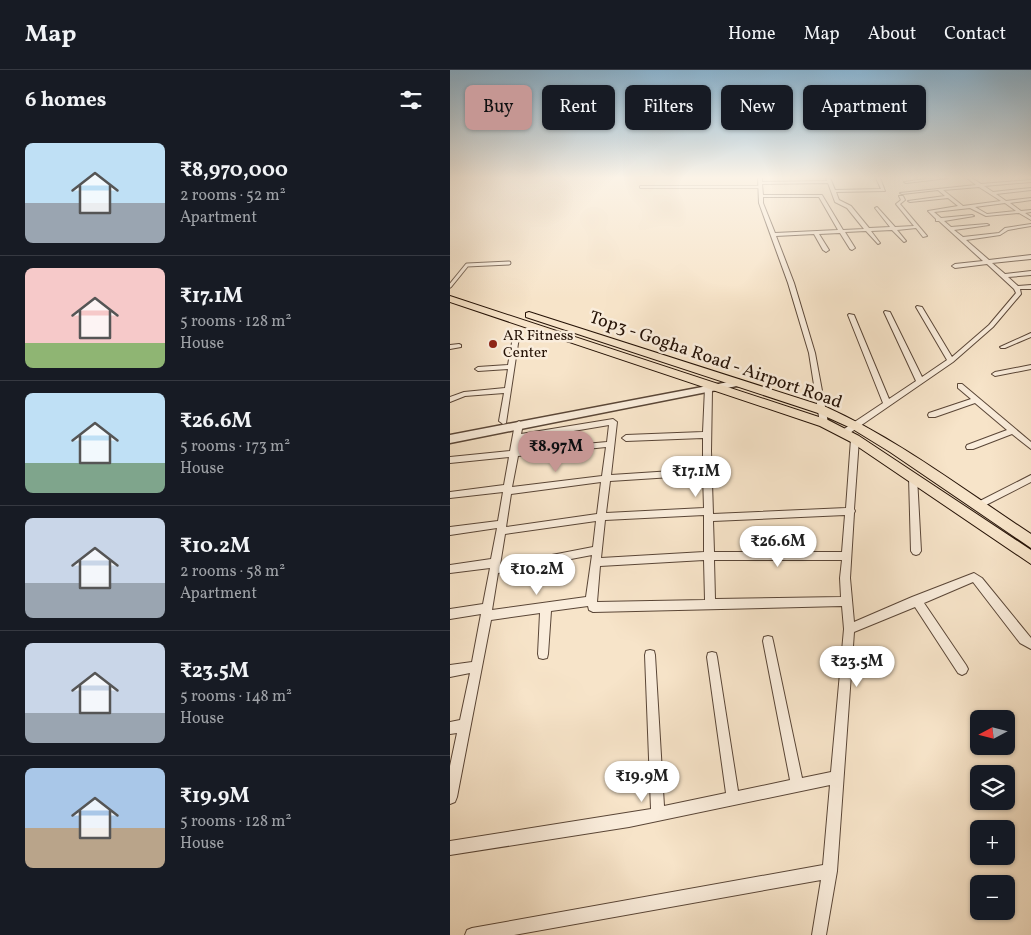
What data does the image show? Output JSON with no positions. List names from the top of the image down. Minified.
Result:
{"streets":{"main road":["Top3 - Gogha Road - Airport Road"]},"places":["AR Fitness Center"],"north":"left","page":{"header":"Map","nav":["Home","Map","About","Contact"],"heading":"6 homes","chip":["Buy","Rent","Filters","New","Apartment"],"list":[{"name":"₹8,970,000","note":"2 rooms · 52 m² · Apartment"},{"name":"₹17.1M","note":"5 rooms · 128 m² · House"},{"name":"₹26.6M","note":"5 rooms · 173 m² · House"},{"name":"₹10.2M","note":"2 rooms · 58 m² · Apartment"},{"name":"₹23.5M","note":"5 rooms · 148 m² · House"},{"name":"₹19.9M","note":"5 rooms · 128 m² · House"}],"price":["₹8.97M","₹17.1M","₹26.6M","₹10.2M","₹23.5M","₹19.9M"],"map_buttons":["+","−"]}}
